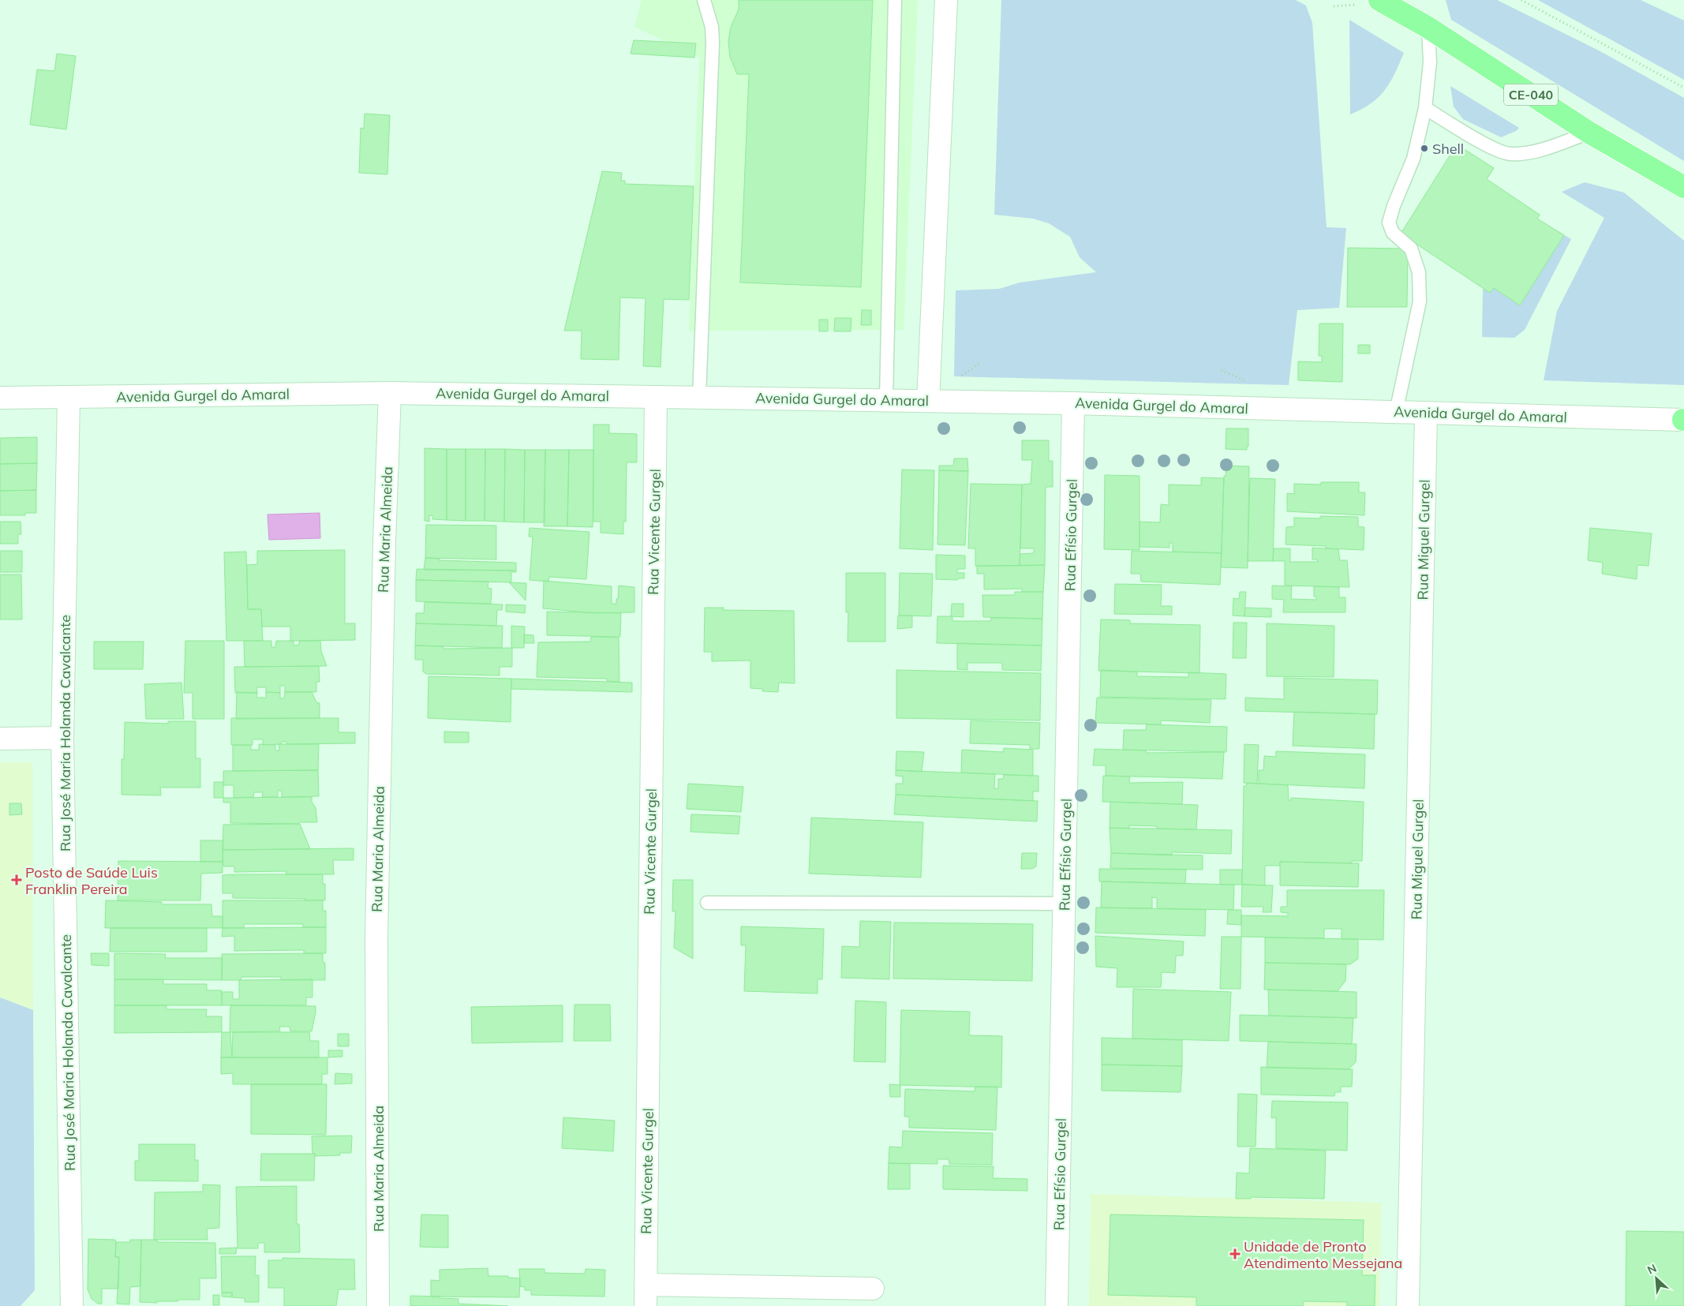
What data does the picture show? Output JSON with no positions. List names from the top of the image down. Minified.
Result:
{"streets":{"highway":["CE-040"],"street":["Avenida Gurgel do Amaral","Rua Maria Almeida","Rua Vicente Gurgel","Rua Efísio Gurgel","Rua Miguel Gurgel","Rua José Maria Holanda Cavalcante"]},"crossings":[["Avenida Gurgel do Amaral","Rua Maria Almeida"],["Avenida Gurgel do Amaral","Rua Vicente Gurgel"],["Avenida Gurgel do Amaral","Rua Efísio Gurgel"],["Avenida Gurgel do Amaral","Rua Miguel Gurgel"],["Avenida Gurgel do Amaral","Rua José Maria Holanda Cavalcante"]],"places":{"other":["Shell"],"health":["Posto de Saúde Luis Franklin Pereira","Unidade de Pronto Atendimento Messejana"]},"north":"top left"}
